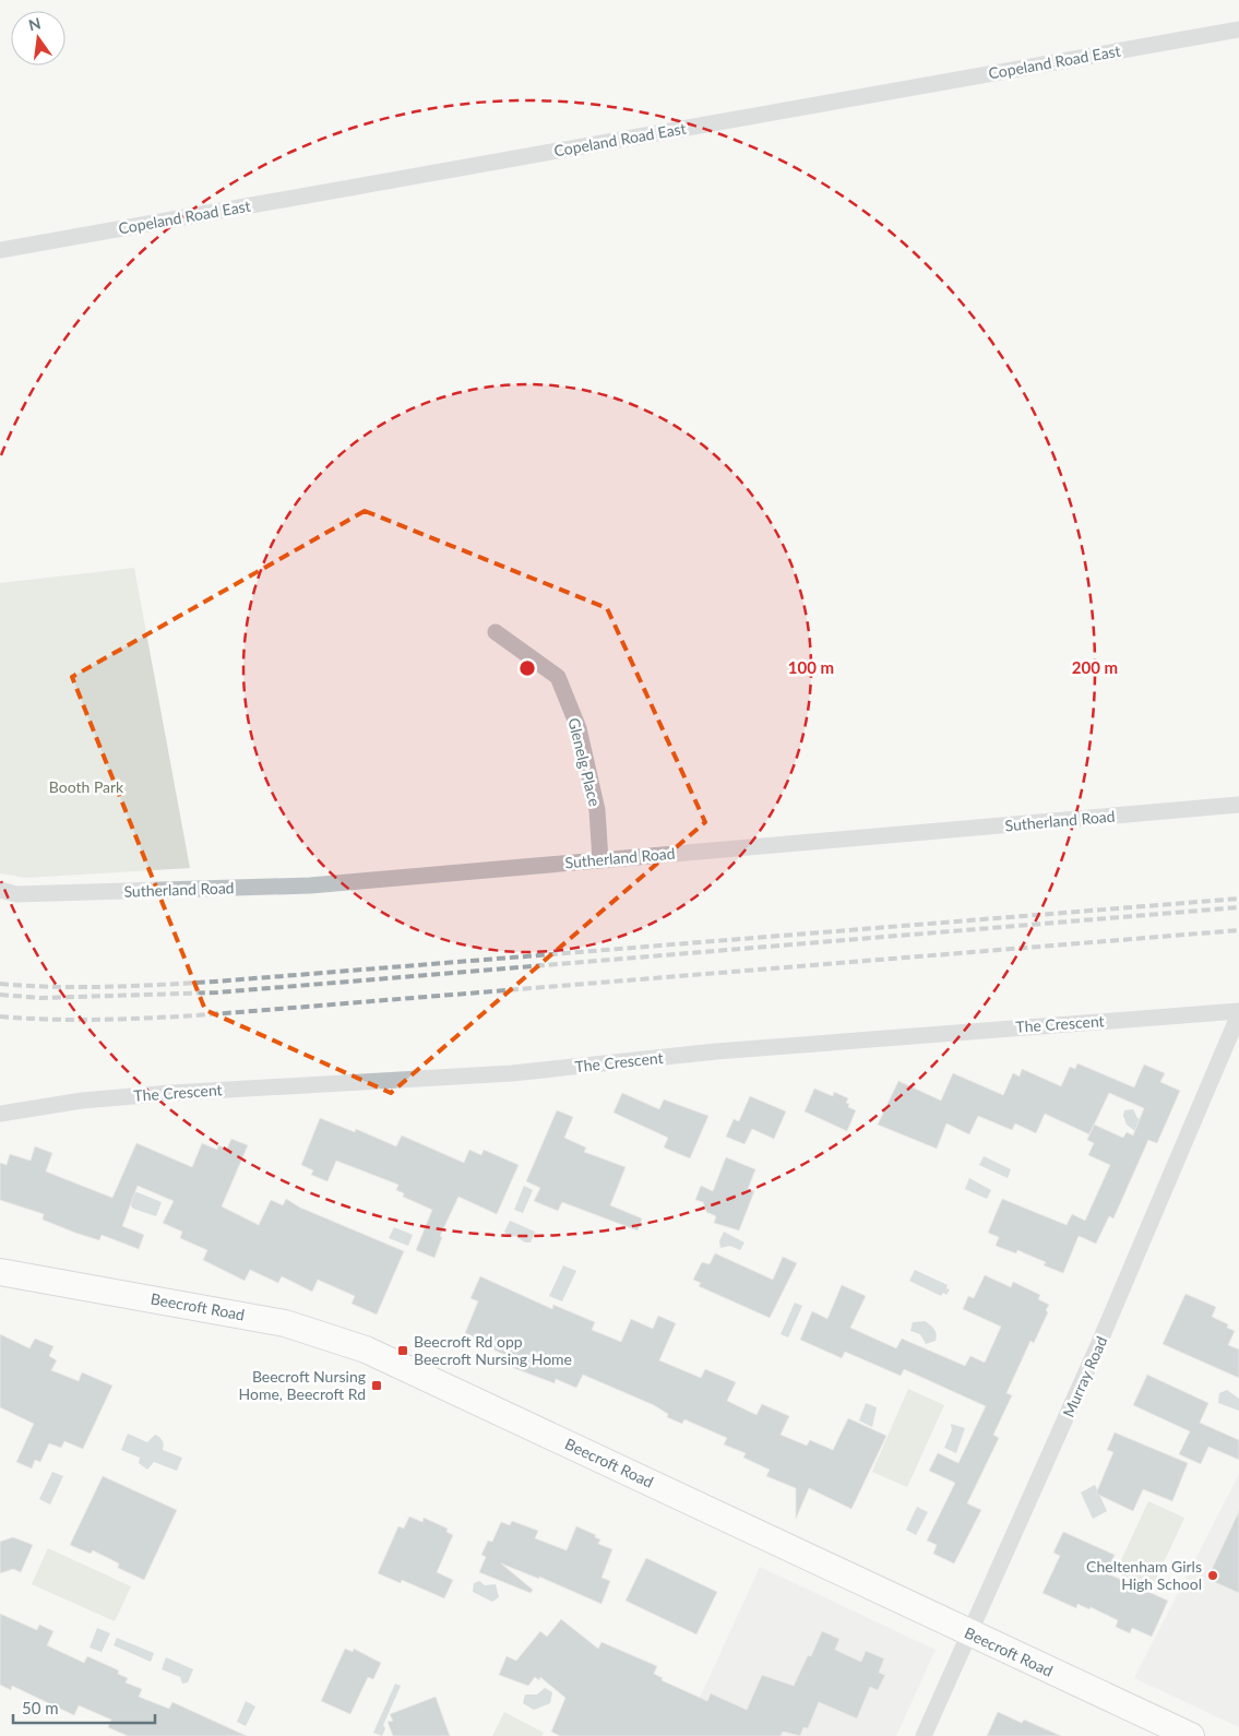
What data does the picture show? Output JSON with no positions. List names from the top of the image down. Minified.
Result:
{"streets":{"main road":["Beecroft Road"],"street":["Copeland Road East","Glenelg Place","Sutherland Road","The Crescent","Murray Road"]},"crossings":[["Glenelg Place","Sutherland Road"],["The Crescent","Murray Road"],["Beecroft Road","Murray Road"]],"parks":["Booth Park"],"places":{"transit":["Beecroft Rd opp Beecroft Nursing Home","Beecroft Nursing Home, Beecroft Rd"],"other":["Cheltenham Girls High School"]},"scale_bar":"50 m","north":"top","rings":["100 m","200 m"]}
